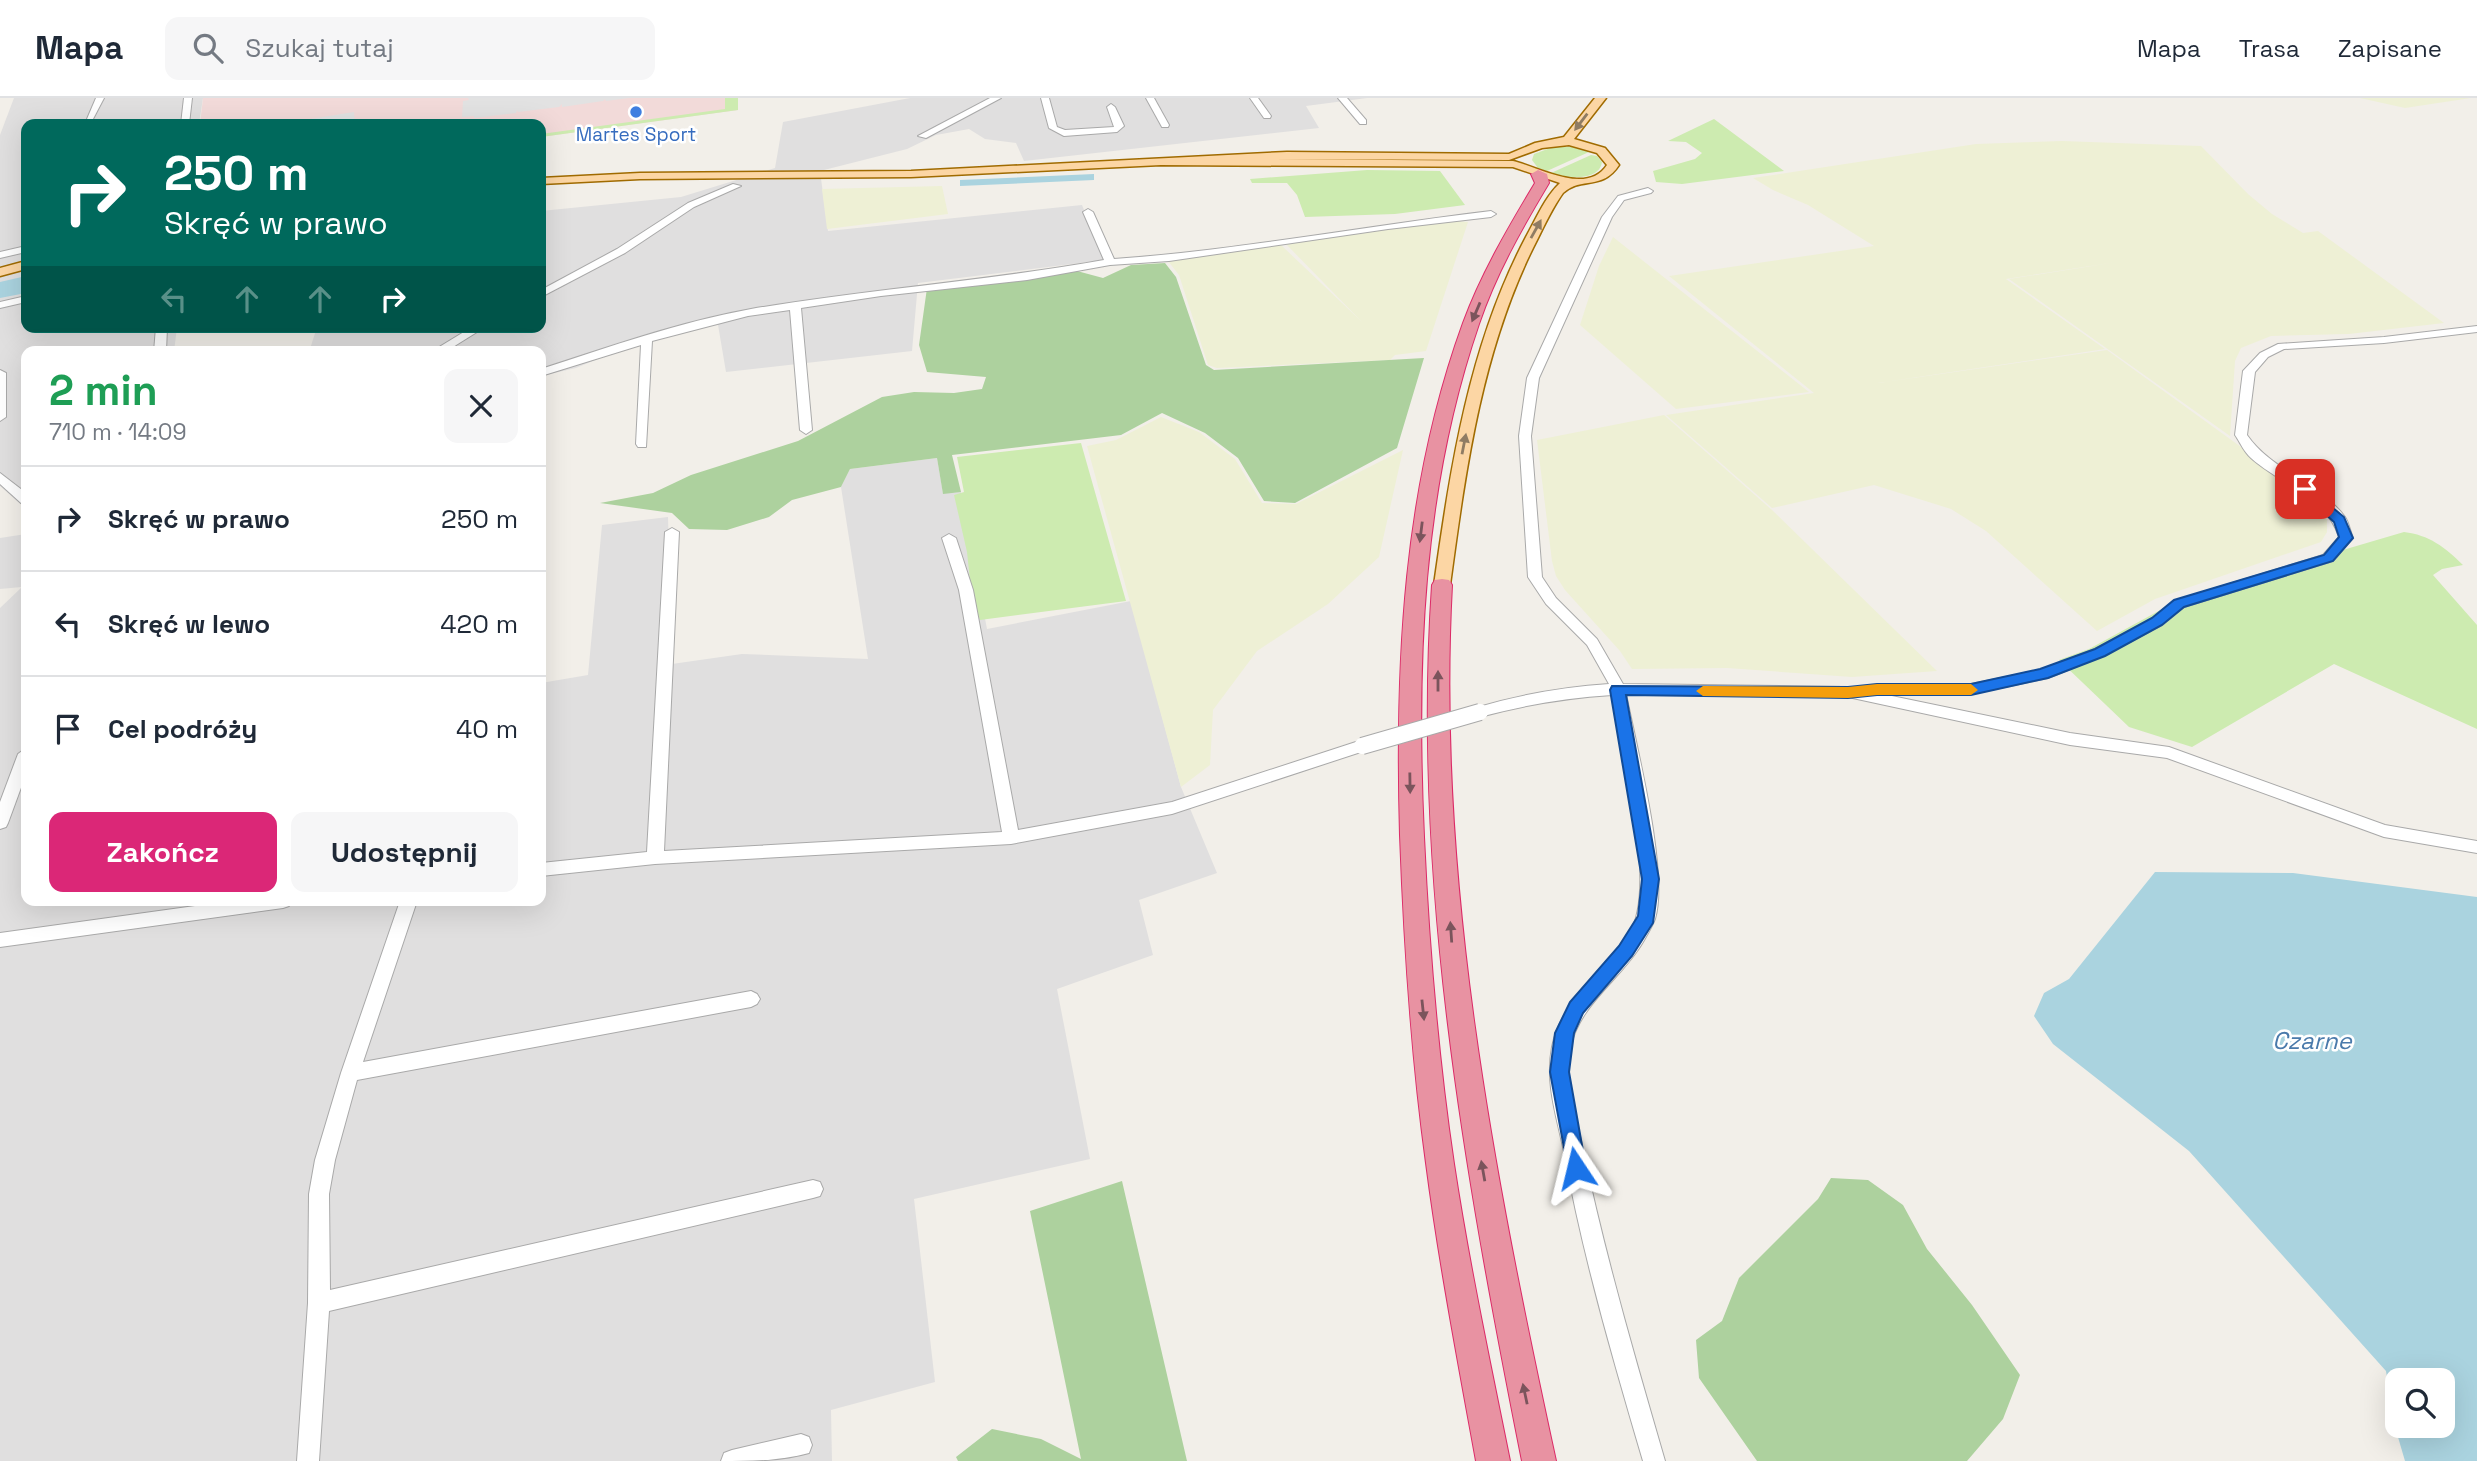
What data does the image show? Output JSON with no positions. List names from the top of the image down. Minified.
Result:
{"water":["Czarne"],"places":["Martes Sport"],"page":{"header":"Mapa","search":"Szukaj tutaj","nav":["Mapa","Trasa","Zapisane"],"turn":["250 m","Skręć w prawo"],"heading":["2 min","710 m · 14:09"],"list":[{"name":"Skręć w prawo","value":"250 m"},{"name":"Skręć w lewo","value":"420 m"},{"name":"Cel podróży","value":"40 m"}],"buttons":["Zakończ","Udostępnij"]}}
